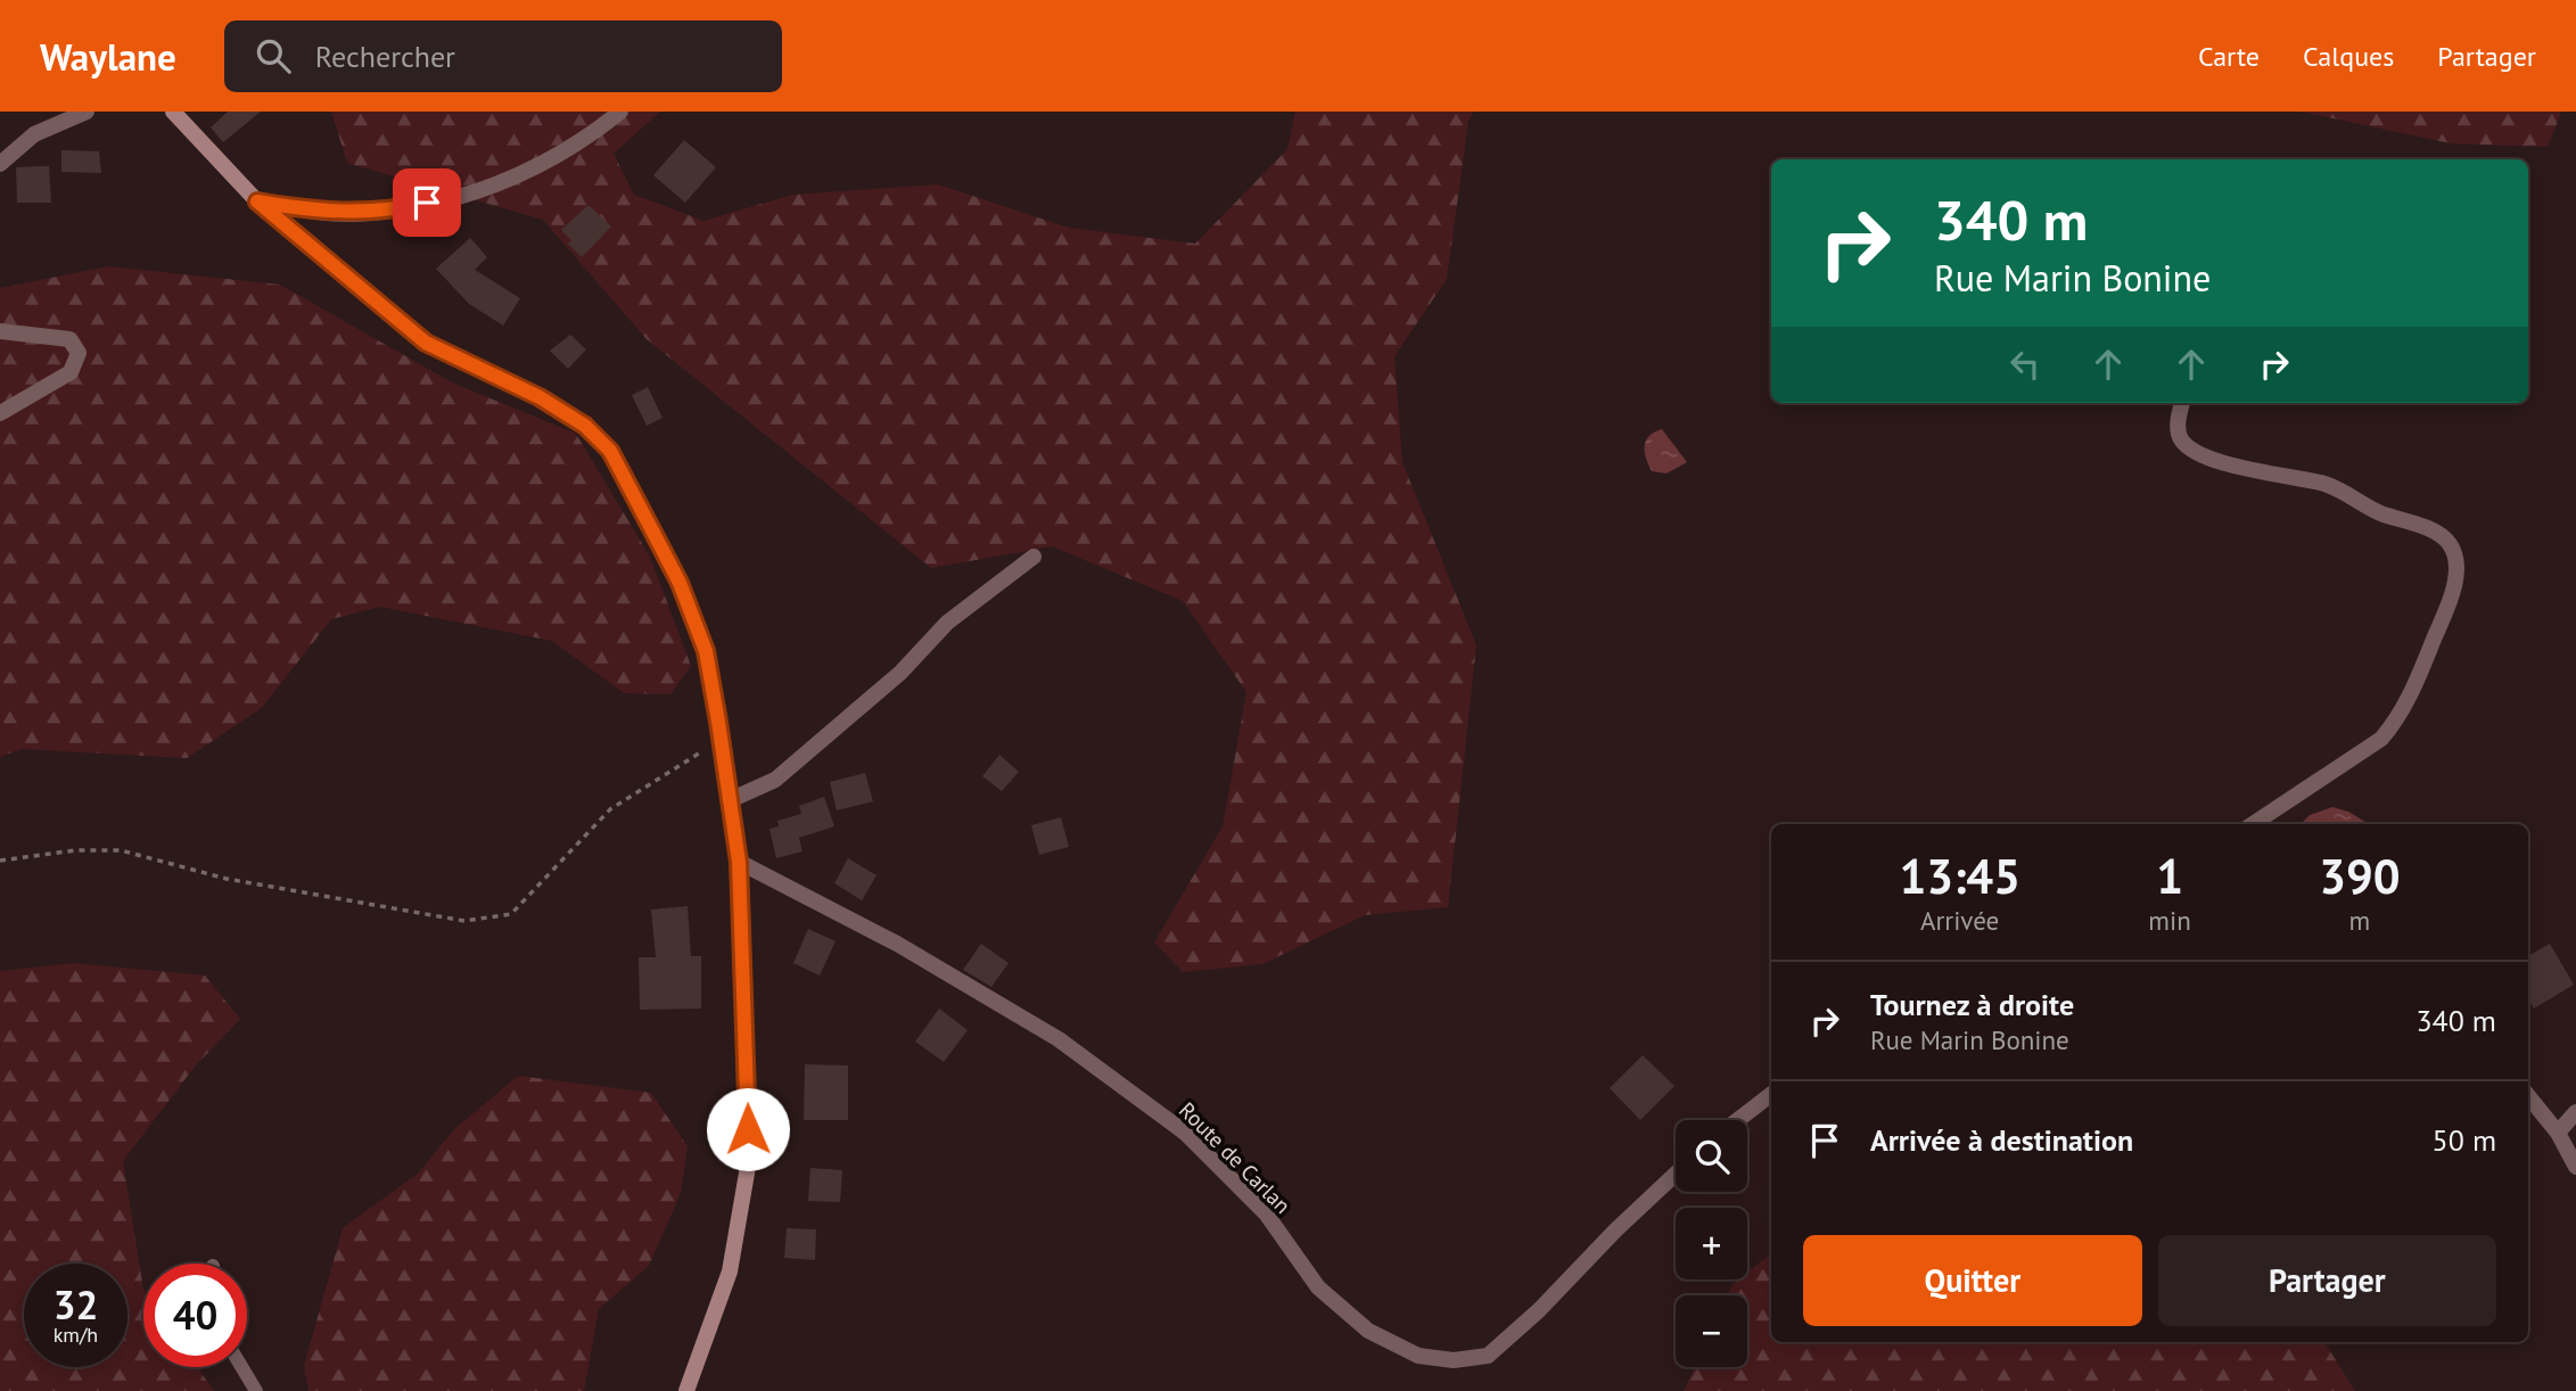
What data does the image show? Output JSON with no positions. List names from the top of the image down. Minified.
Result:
{"streets":{"street":["Route de Carlan"]},"page":{"header":"Waylane","search":"Rechercher","nav":["Carte","Calques","Partager"],"turn":["340 m","Rue Marin Bonine"],"eta":["13:45","Arrivée","1","min","390","m"],"list":[{"name":"Tournez à droite","note":"Rue Marin Bonine","value":"340 m"},{"name":"Arrivée à destination","value":"50 m"}],"map_buttons":["+","−"],"buttons":["Quitter","Partager"],"speed":"32 km/h","limit":"40"}}
